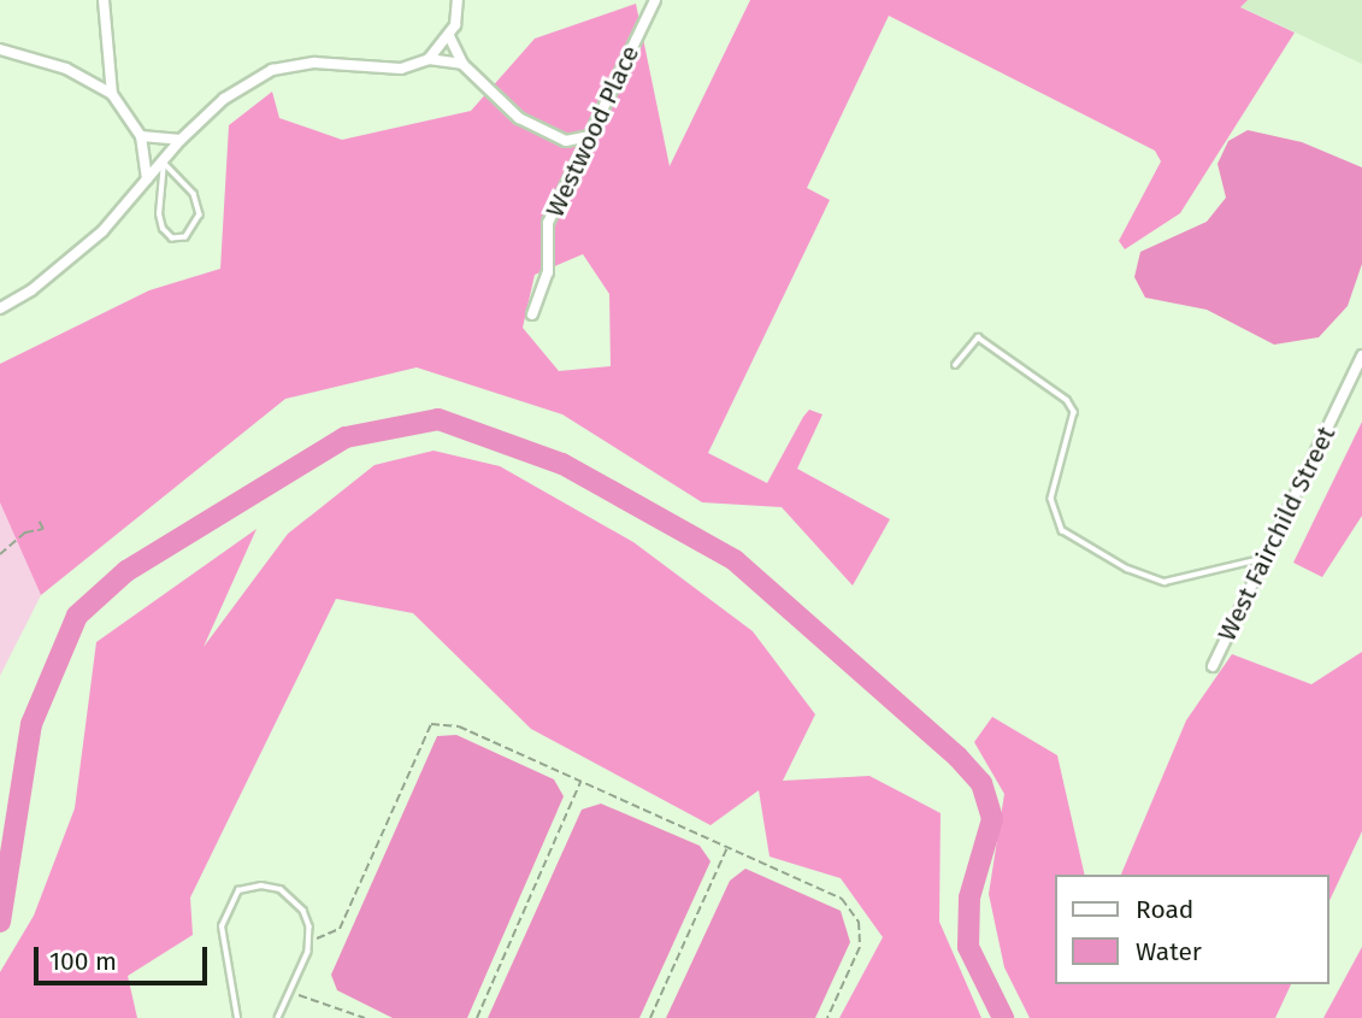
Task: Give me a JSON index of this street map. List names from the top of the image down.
{
  "streets": {
    "street": ["Westwood Place", "West Fairchild Street"]
  },
  "legend": ["Road", "Water"],
  "scale_bar": "100 m"
}
